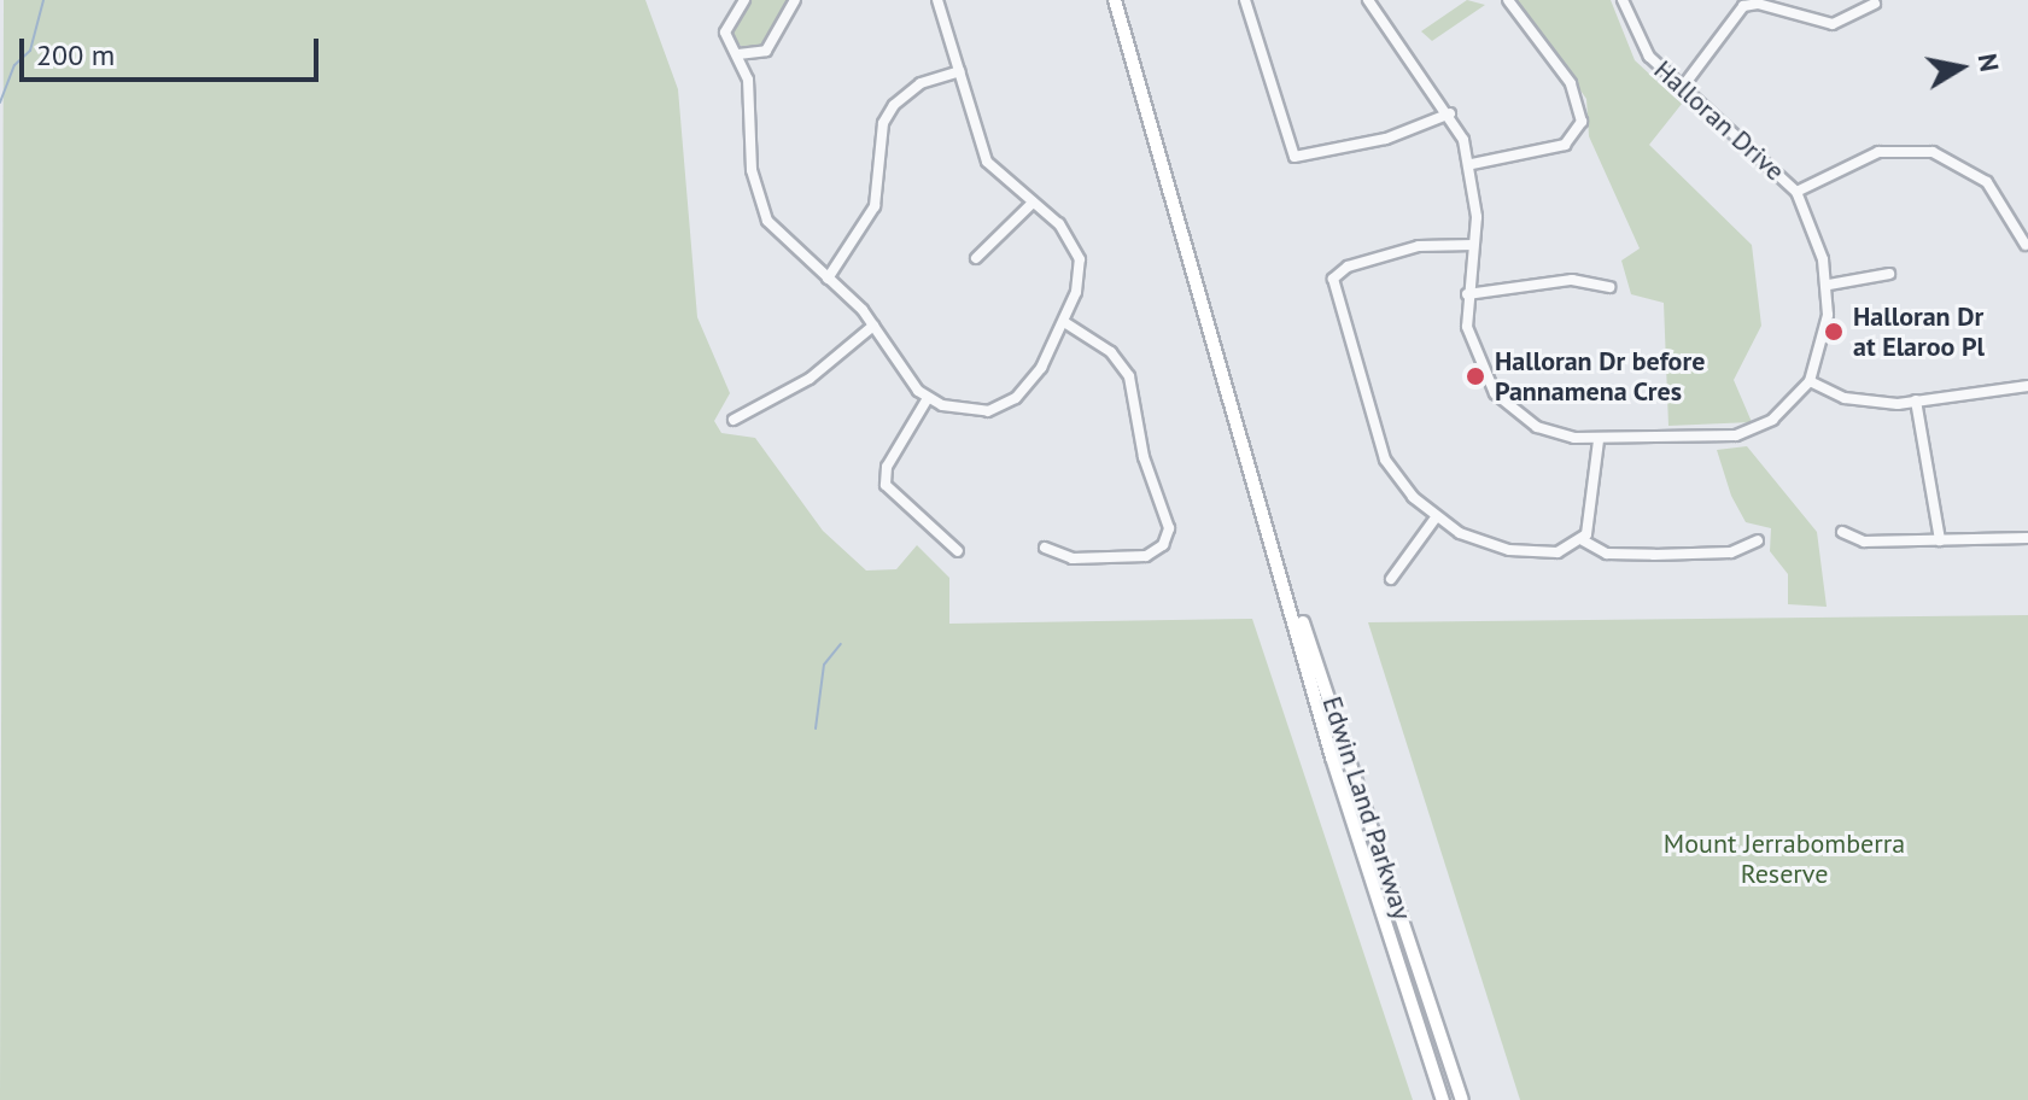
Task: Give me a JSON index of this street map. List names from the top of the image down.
{
  "streets": {
    "main road": ["Edwin Land Parkway"],
    "street": ["Halloran Drive"]
  },
  "parks": ["Mount Jerrabomberra Reserve"],
  "places": ["Halloran Dr at Elaroo Pl", "Halloran Dr before Pannamena Cres"],
  "scale_bar": "200 m",
  "north": "right"
}
